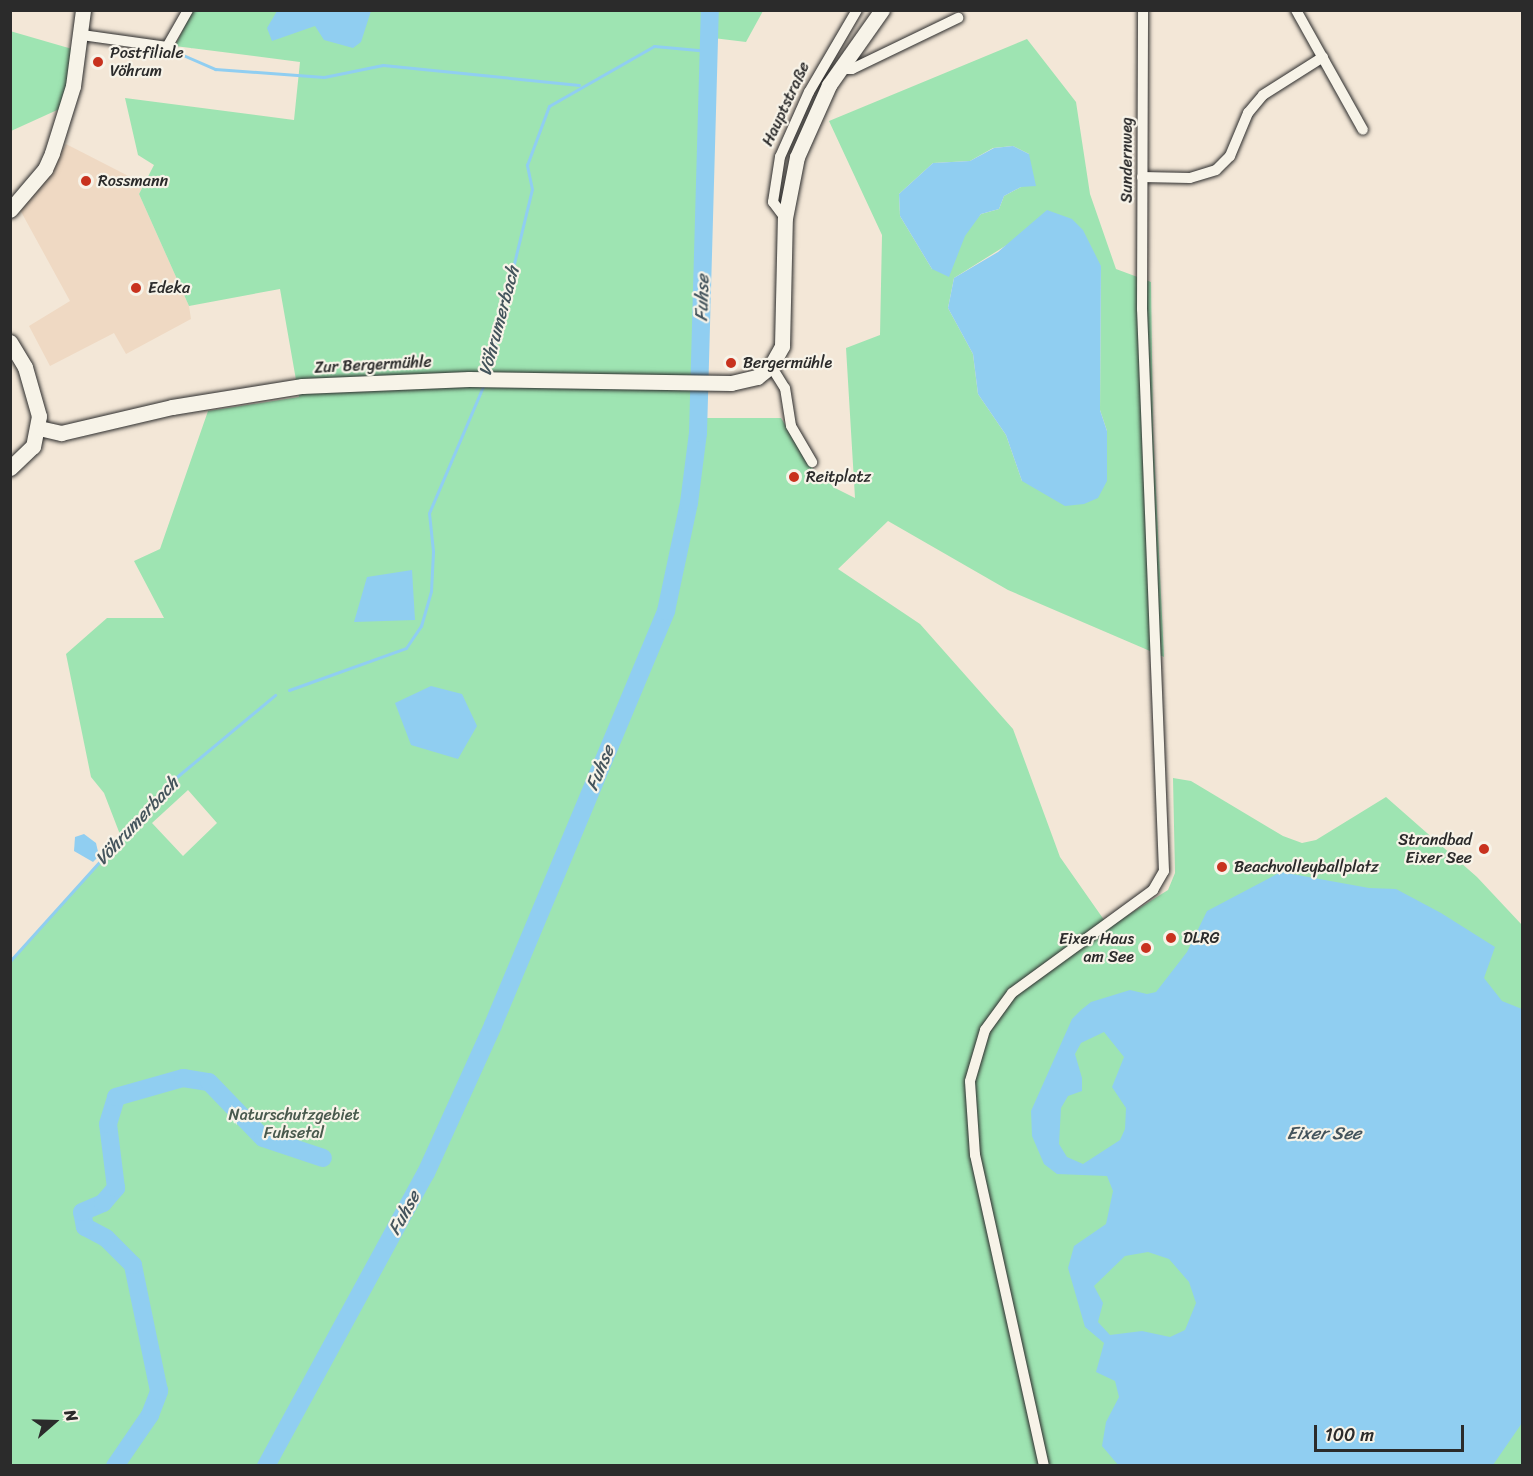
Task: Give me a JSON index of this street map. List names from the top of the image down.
{
  "streets": {
    "street": ["Hauptstraße", "Sundernweg", "Zur Bergermühle"]
  },
  "crossings": [
    ["Hauptstraße", "Zur Bergermühle"]
  ],
  "water": ["Fuhse", "Vöhrumerbach", "Eixer See"],
  "parks": ["Naturschutzgebiet Fuhsetal"],
  "places": [
    "Postfiliale Vöhrum",
    "Rossmann",
    "Edeka",
    "Bergermühle",
    "Reitplatz",
    "Strandbad Eixer See",
    "Beachvolleyballplatz",
    "DLRG",
    "Eixer Haus am See"
  ],
  "scale_bar": "100 m",
  "north": "right"
}
